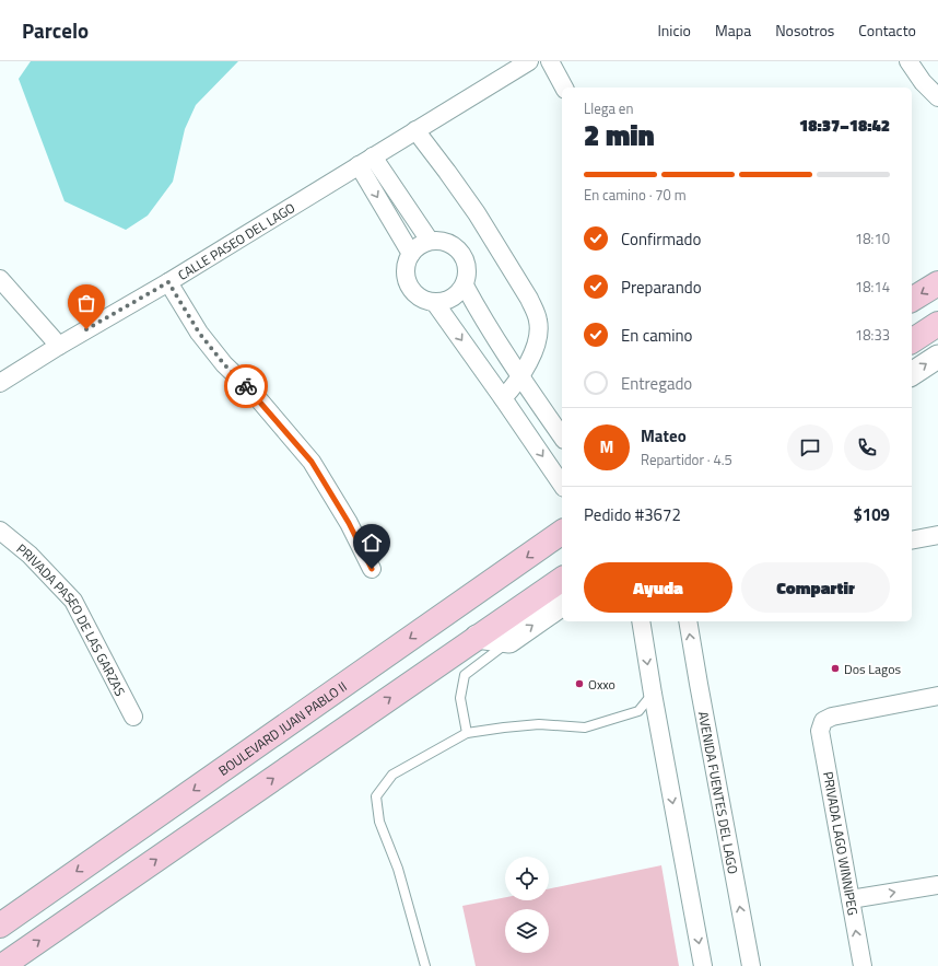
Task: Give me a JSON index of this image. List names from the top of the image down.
{
  "streets": {
    "main road": ["BOULEVARD JUAN PABLO II"],
    "street": [
      "CALLE PASEO DEL LAGO",
      "PRIVADA PASEO DE LAS GARZAS",
      "AVENIDA FUENTES DEL LAGO",
      "PRIVADA LAGO WINNIPEG"
    ]
  },
  "places": ["Dos Lagos", "Oxxo"],
  "page": {
    "header": "Parcelo",
    "nav": [
      "Inicio",
      "Mapa",
      "Nosotros",
      "Contacto"
    ],
    "heading": ["2 min", "Llega en", "18:37–18:42"],
    "panel": [
      "Mateo",
      "Repartidor · 4.5",
      "Pedido #3672",
      "$109"
    ],
    "bar": "En camino · 70 m",
    "list": [
      ["Confirmado", "18:10"],
      ["Preparando", "18:14"],
      ["En camino", "18:33"],
      "Entregado"
    ],
    "round": "M",
    "buttons": ["Ayuda", "Compartir"]
  }
}
